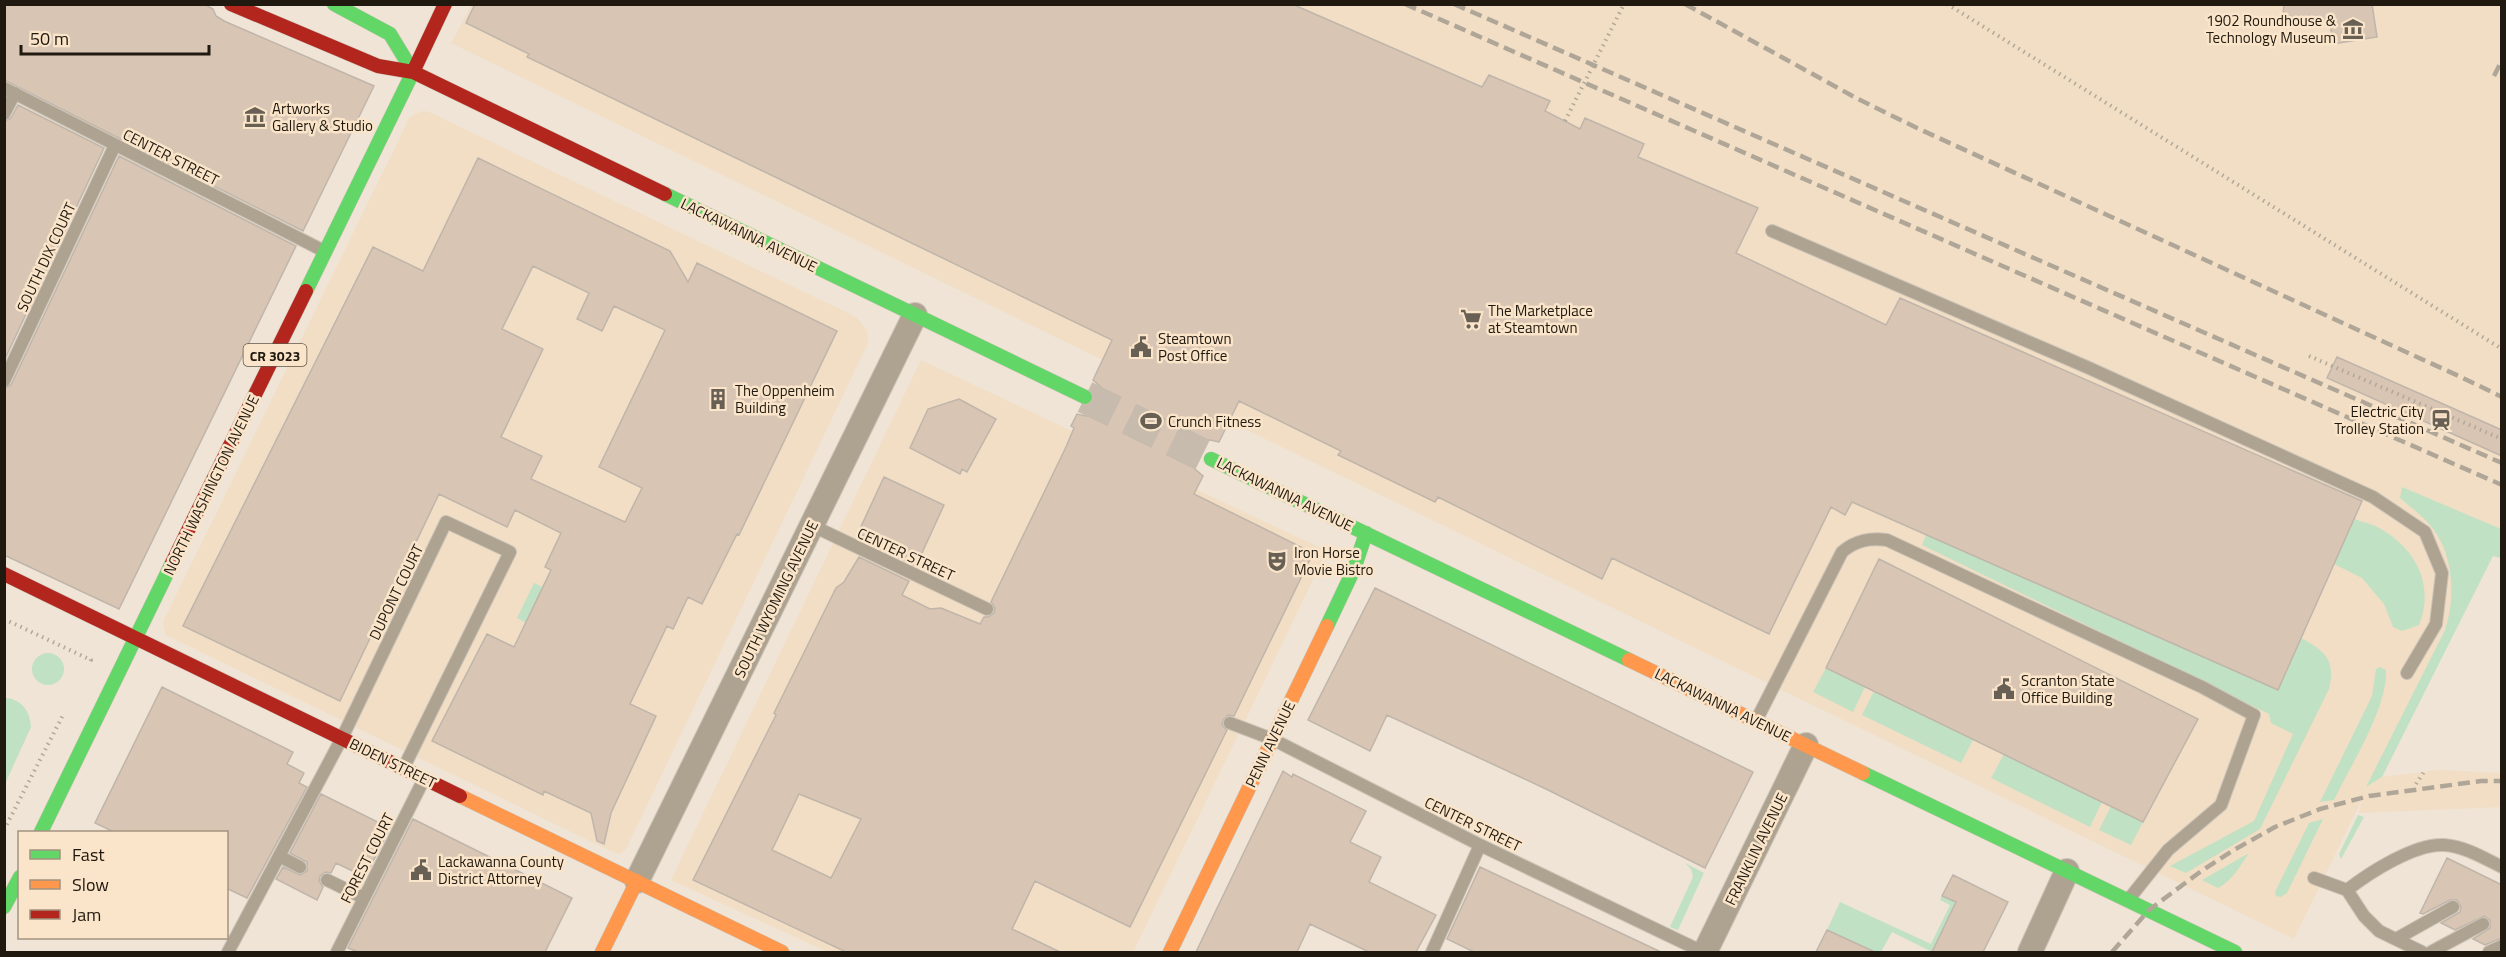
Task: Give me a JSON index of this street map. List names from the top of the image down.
{
  "streets": {
    "main road": [
      "LACKAWANNA AVENUE",
      "CR 3023",
      "NORTH WASHINGTON AVENUE",
      "PENN AVENUE",
      "BIDEN STREET"
    ],
    "street": ["SOUTH WYOMING AVENUE", "FRANKLIN AVENUE"],
    "lane": [
      "CENTER STREET",
      "SOUTH DIX COURT",
      "DUPONT COURT",
      "FOREST COURT"
    ]
  },
  "crossings": [
    ["CENTER STREET", "SOUTH DIX COURT"],
    ["CENTER STREET", "NORTH WASHINGTON AVENUE"],
    ["CENTER STREET", "SOUTH WYOMING AVENUE"],
    ["CENTER STREET", "PENN AVENUE"],
    ["CENTER STREET", "FRANKLIN AVENUE"],
    ["LACKAWANNA AVENUE", "NORTH WASHINGTON AVENUE"],
    ["LACKAWANNA AVENUE", "SOUTH WYOMING AVENUE"],
    ["LACKAWANNA AVENUE", "PENN AVENUE"],
    ["LACKAWANNA AVENUE", "FRANKLIN AVENUE"],
    ["NORTH WASHINGTON AVENUE", "BIDEN STREET"],
    ["DUPONT COURT", "BIDEN STREET"],
    ["SOUTH WYOMING AVENUE", "BIDEN STREET"],
    ["BIDEN STREET", "FOREST COURT"]
  ],
  "places": {
    "museum": ["1902 Roundhouse & Technology Museum", "Artworks Gallery & Studio"],
    "supermarket": ["The Marketplace at Steamtown"],
    "public building": ["Steamtown Post Office", "Scranton State Office Building", "Lackawanna County District Attorney"],
    "building": ["The Oppenheim Building"],
    "station": ["Electric City Trolley Station"],
    "sports": ["Crunch Fitness"],
    "theatre": ["Iron Horse Movie Bistro"]
  },
  "legend": ["Fast", "Slow", "Jam"],
  "scale_bar": "50 m"
}
